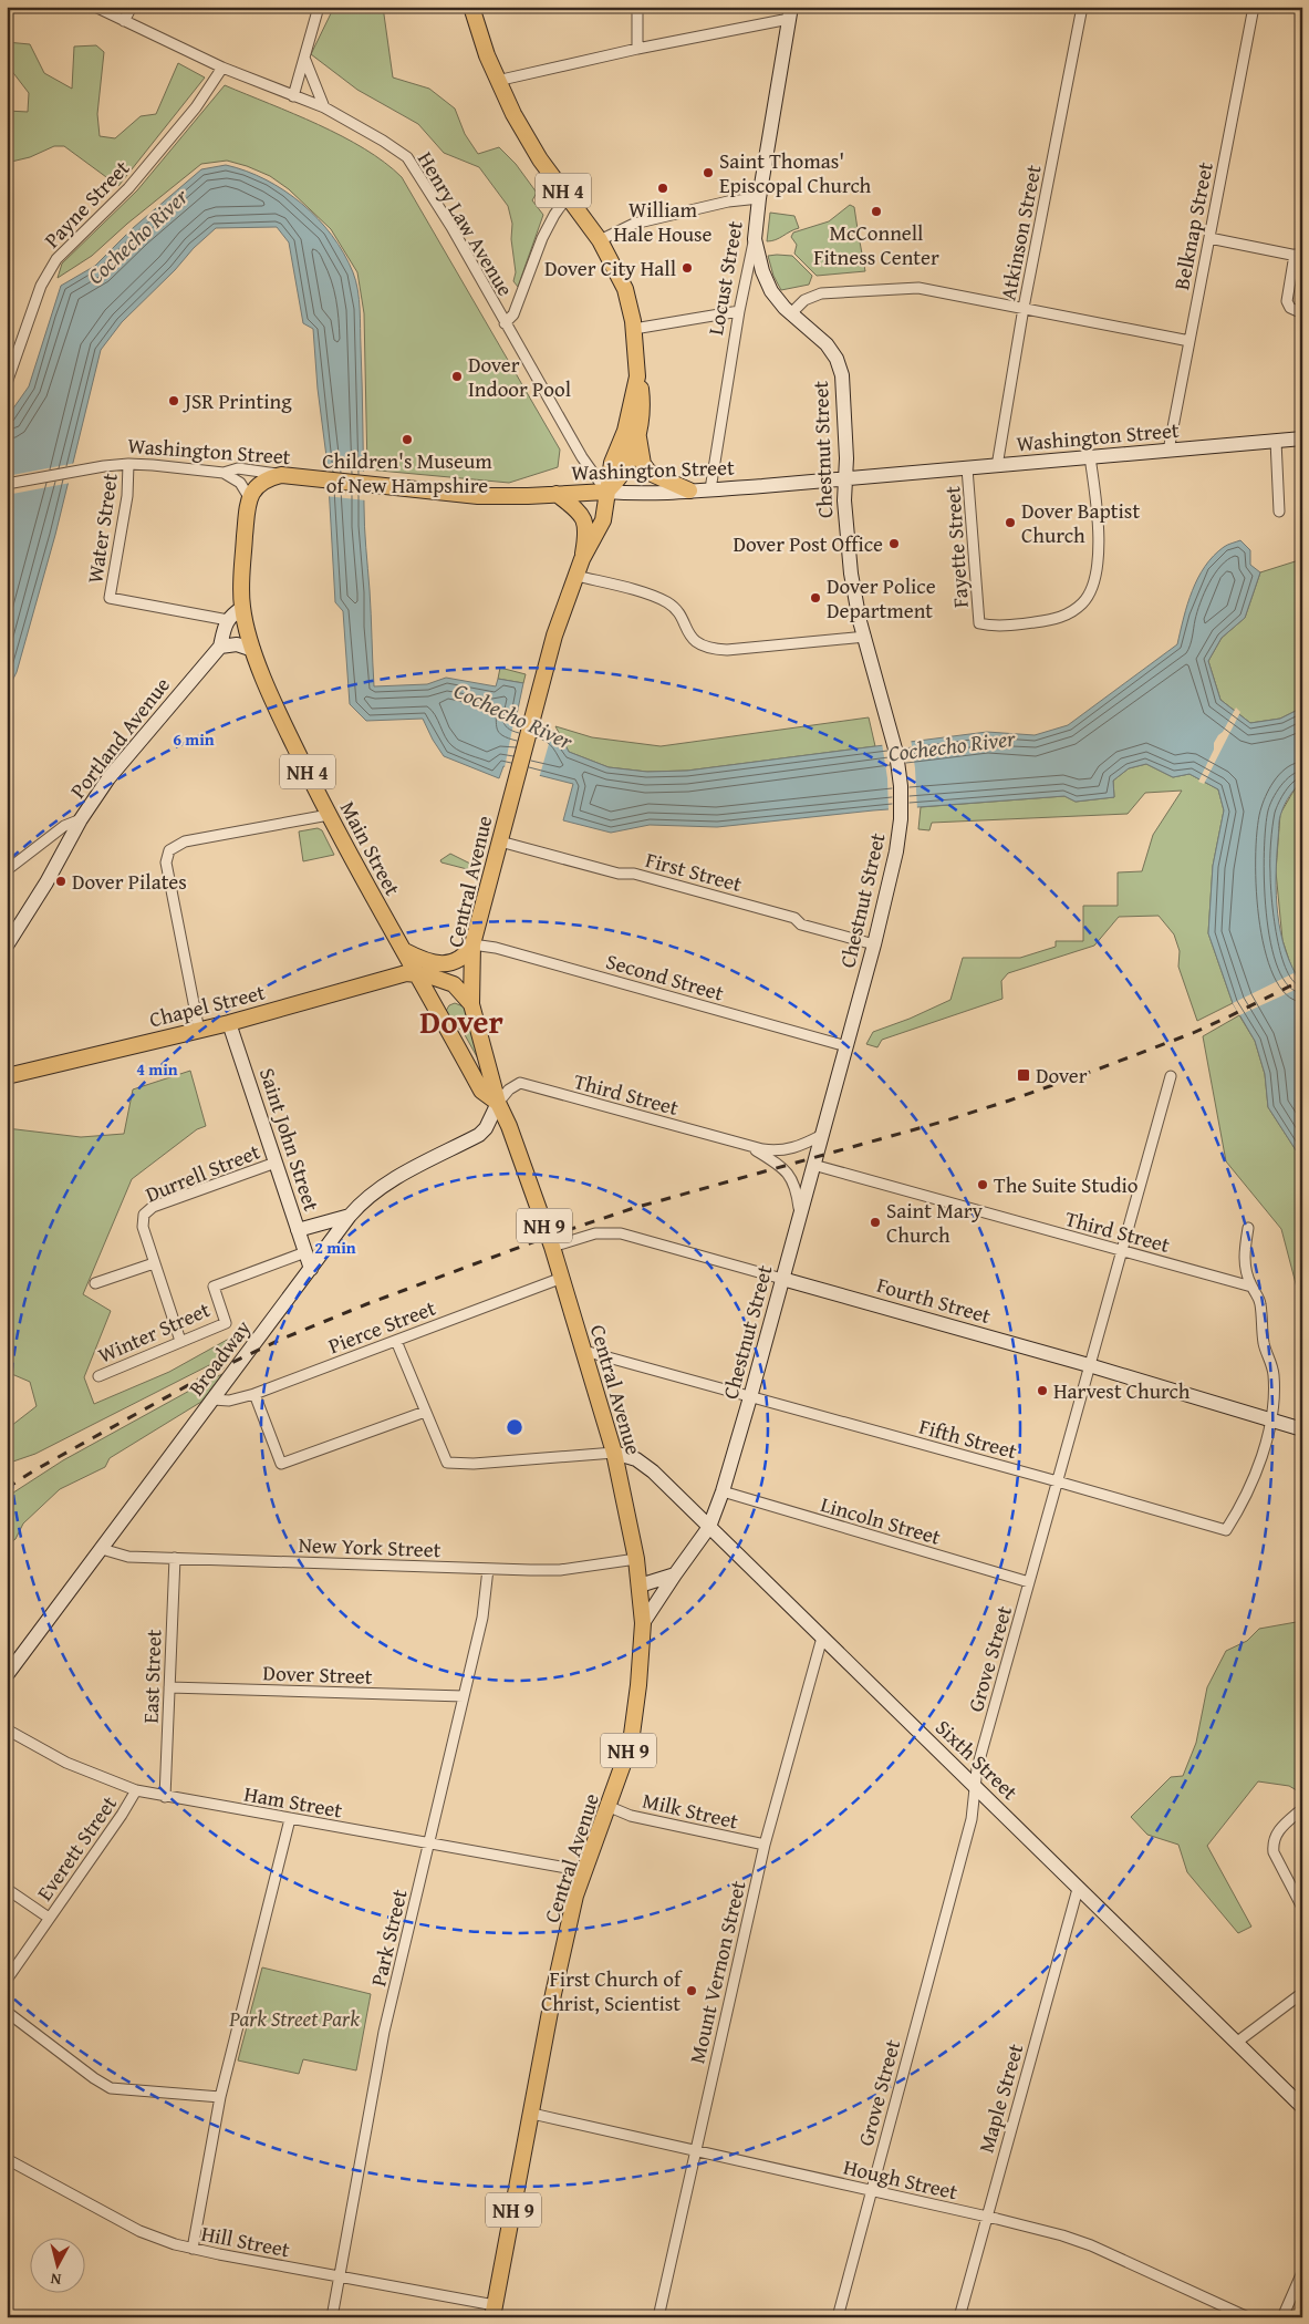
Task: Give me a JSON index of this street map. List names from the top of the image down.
{
  "streets": {
    "main road": [
      "NH 4",
      "Washington Street",
      "Main Street",
      "Central Avenue",
      "Chapel Street",
      "NH 9"
    ],
    "street": [
      "Payne Street",
      "Henry Law Avenue",
      "Belknap Street",
      "Atkinson Street",
      "Locust Street",
      "Chestnut Street",
      "Water Street",
      "Fayette Street",
      "Portland Avenue",
      "First Street",
      "Second Street",
      "Third Street",
      "Saint John Street",
      "Durrell Street",
      "Fourth Street",
      "Pierce Street",
      "Winter Street",
      "Broadway",
      "Fifth Street",
      "Lincoln Street",
      "New York Street",
      "Grove Street",
      "Dover Street",
      "East Street",
      "Sixth Street",
      "Ham Street",
      "Milk Street",
      "Everett Street",
      "Park Street",
      "Mount Vernon Street",
      "Maple Street",
      "Hough Street",
      "Hill Street"
    ]
  },
  "crossings": [
    ["Payne Street", "Henry Law Avenue"],
    ["Henry Law Avenue", "Washington Street"],
    ["Henry Law Avenue", "Central Avenue"],
    ["Belknap Street", "Washington Street"],
    ["Atkinson Street", "Washington Street"],
    ["Locust Street", "Washington Street"],
    ["Locust Street", "Chestnut Street"],
    ["Washington Street", "Chestnut Street"],
    ["Washington Street", "Water Street"],
    ["Washington Street", "Fayette Street"],
    ["Washington Street", "Central Avenue"],
    ["Chestnut Street", "First Street"],
    ["Chestnut Street", "Central Avenue"],
    ["Chestnut Street", "Second Street"],
    ["Chestnut Street", "Third Street"],
    ["Chestnut Street", "Fourth Street"],
    ["Chestnut Street", "Fifth Street"],
    ["Chestnut Street", "Lincoln Street"],
    ["Chestnut Street", "Sixth Street"],
    ["Water Street", "Portland Avenue"],
    ["Main Street", "Central Avenue"],
    ["Main Street", "Chapel Street"],
    ["Main Street", "Third Street"],
    ["Main Street", "Broadway"],
    ["First Street", "Central Avenue"],
    ["Central Avenue", "Second Street"],
    ["Central Avenue", "Third Street"],
    ["Central Avenue", "Fourth Street"],
    ["Central Avenue", "Pierce Street"],
    ["Central Avenue", "Broadway"],
    ["Central Avenue", "Fifth Street"],
    ["Central Avenue", "New York Street"],
    ["Central Avenue", "Sixth Street"],
    ["Central Avenue", "Ham Street"],
    ["Central Avenue", "Milk Street"],
    ["Central Avenue", "Hough Street"],
    ["Central Avenue", "Hill Street"],
    ["Chapel Street", "Saint John Street"],
    ["Third Street", "Broadway"],
    ["Third Street", "Grove Street"],
    ["Saint John Street", "Durrell Street"],
    ["Saint John Street", "Winter Street"],
    ["Saint John Street", "Broadway"],
    ["Durrell Street", "Winter Street"],
    ["Fourth Street", "Fifth Street"],
    ["Fourth Street", "Grove Street"],
    ["Pierce Street", "Broadway"],
    ["Broadway", "New York Street"],
    ["Fifth Street", "Grove Street"],
    ["Lincoln Street", "Grove Street"],
    ["New York Street", "East Street"],
    ["New York Street", "Park Street"],
    ["Grove Street", "Sixth Street"],
    ["Grove Street", "Hough Street"],
    ["Dover Street", "East Street"],
    ["Dover Street", "Park Street"],
    ["East Street", "Ham Street"],
    ["Sixth Street", "Mount Vernon Street"],
    ["Sixth Street", "Maple Street"],
    ["Ham Street", "Everett Street"],
    ["Ham Street", "Park Street"],
    ["Milk Street", "Mount Vernon Street"],
    ["Park Street", "Hill Street"],
    ["Mount Vernon Street", "Hough Street"],
    ["Maple Street", "Hough Street"]
  ],
  "districts": ["Dover"],
  "water": ["Cochecho River"],
  "parks": ["Park Street Park"],
  "places": {
    "other": [
      "Saint Thomas' Episcopal Church",
      "William Hale House",
      "McConnell Fitness Center",
      "Dover City Hall",
      "Dover Indoor Pool",
      "JSR Printing",
      "Children's Museum of New Hampshire",
      "Dover Baptist Church",
      "Dover Post Office",
      "Dover Police Department",
      "Dover Pilates",
      "The Suite Studio",
      "Saint Mary Church",
      "Harvest Church",
      "First Church of Christ, Scientist"
    ],
    "transit": ["Dover"]
  },
  "north": "bottom",
  "rings": ["6 min", "4 min", "2 min"]
}
